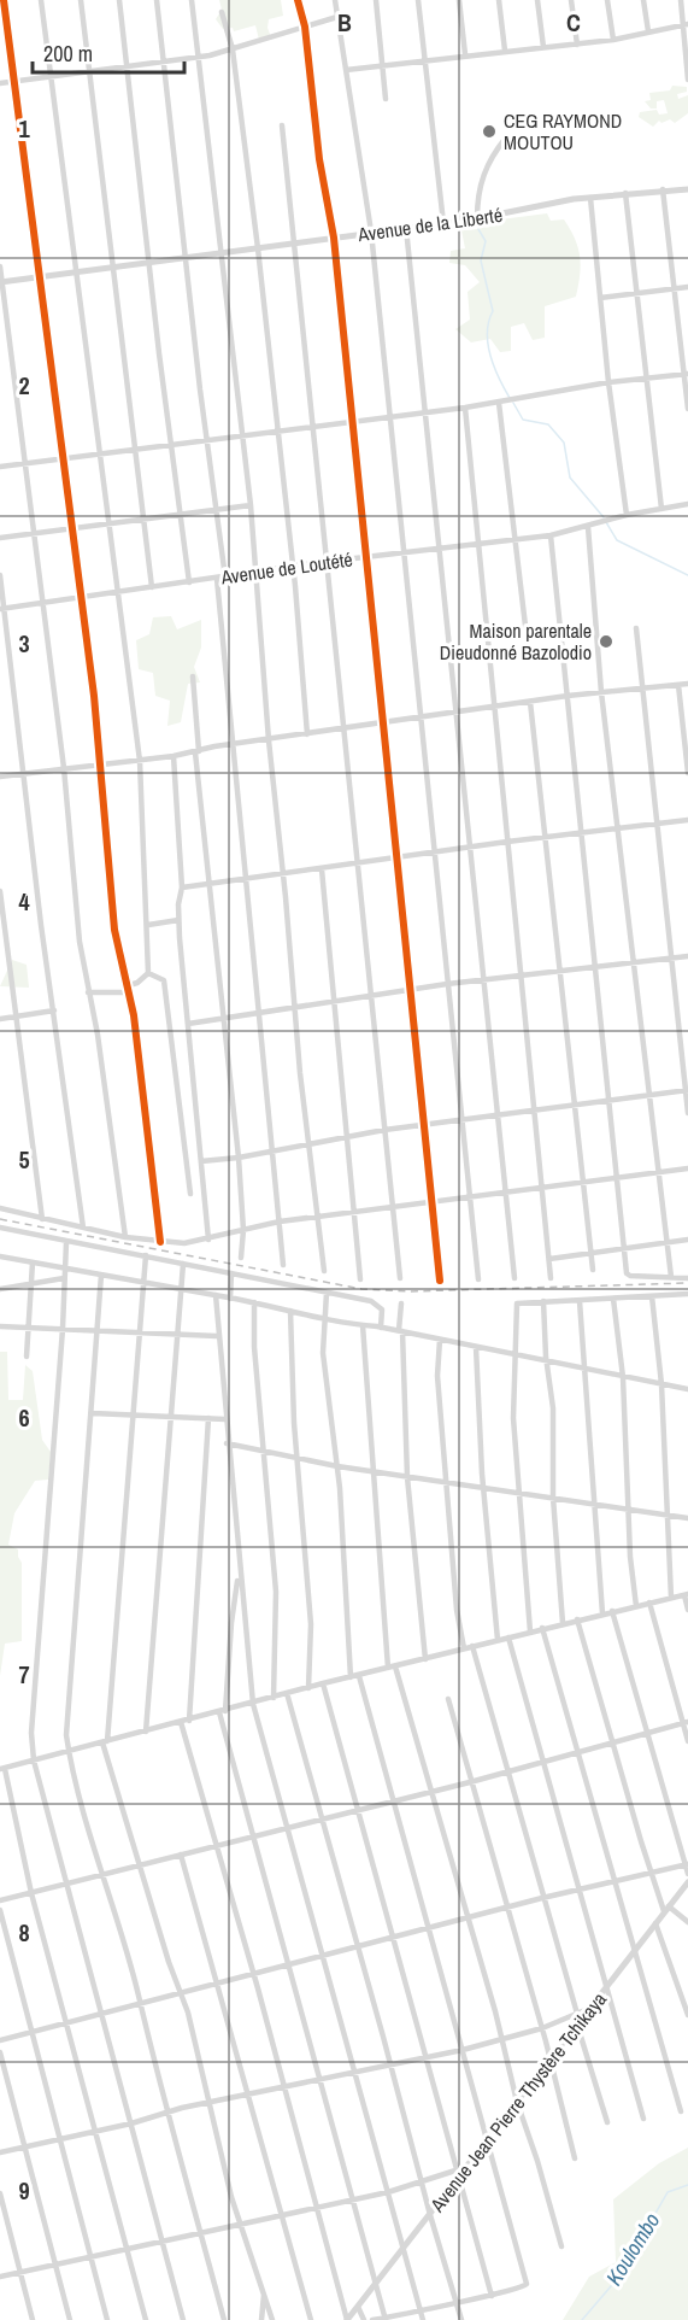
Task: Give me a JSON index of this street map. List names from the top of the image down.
{
  "streets": {
    "street": ["Avenue de la Liberté", "Avenue de Loutété", "Avenue Jean Pierre Thystère Tchikaya"]
  },
  "water": ["Koulombo"],
  "places": ["CEG RAYMOND MOUTOU", "Maison parentale Dieudonné Bazolodio"],
  "scale_bar": "200 m",
  "grid": {
    "columns": ["B", "C"],
    "rows": [
      "1",
      "2",
      "3",
      "4",
      "5",
      "6",
      "7",
      "8",
      "9"
    ]
  }
}
